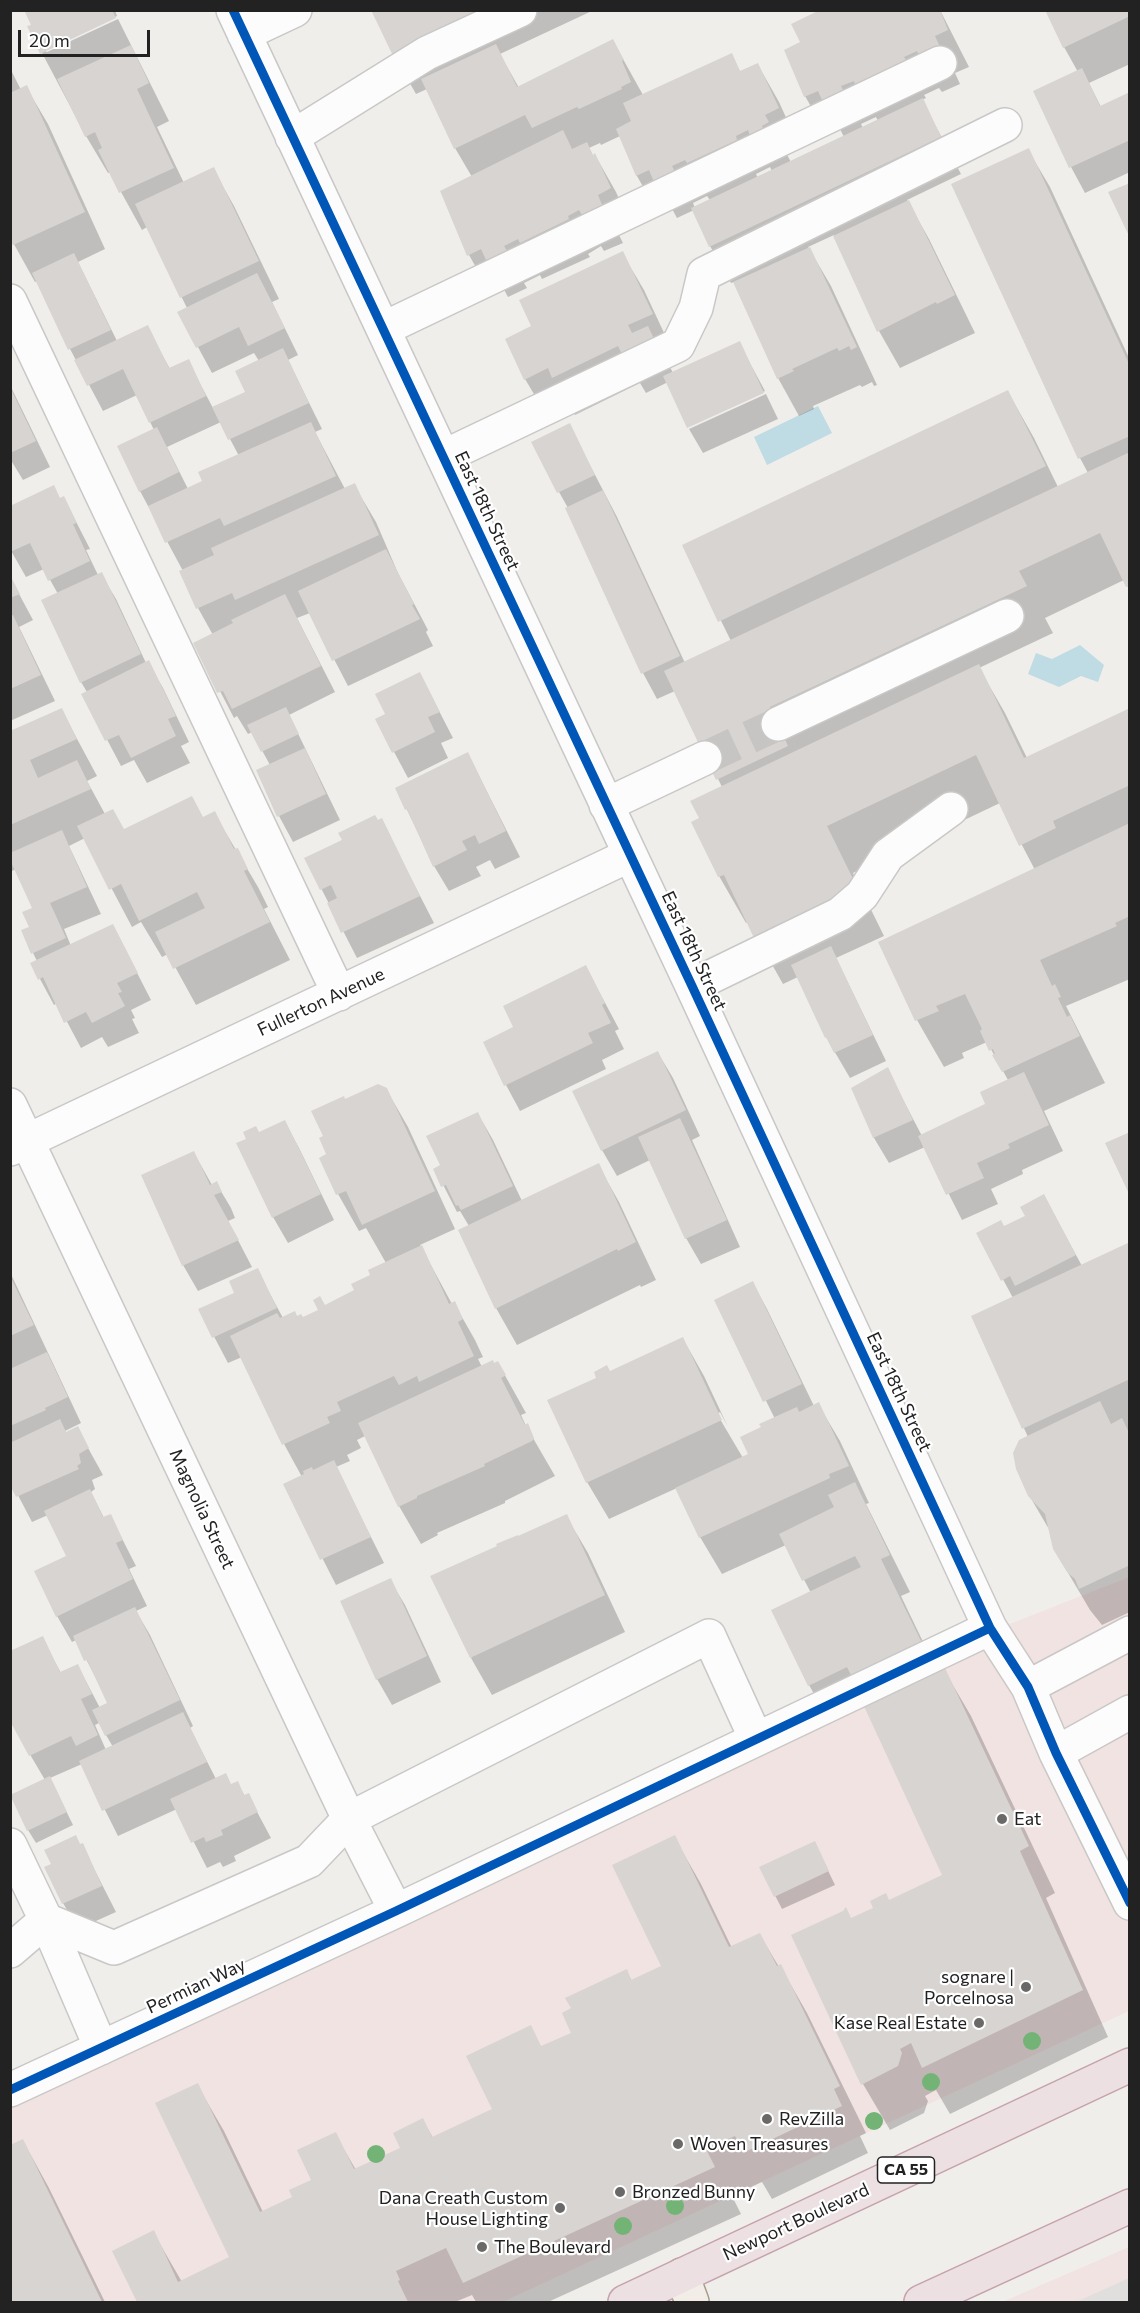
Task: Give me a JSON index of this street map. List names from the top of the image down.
{
  "streets": {
    "highway": ["CA 55", "Newport Boulevard"],
    "street": [
      "East 18th Street",
      "Fullerton Avenue",
      "Magnolia Street",
      "Permian Way"
    ]
  },
  "crossings": [
    ["East 18th Street", "Fullerton Avenue"],
    ["East 18th Street", "Permian Way"],
    ["Fullerton Avenue", "Magnolia Street"],
    ["Magnolia Street", "Permian Way"]
  ],
  "places": [
    "Eat",
    "sognare | Porcelnosa",
    "Kase Real Estate",
    "RevZilla",
    "Woven Treasures",
    "Bronzed Bunny",
    "Dana Creath Custom House Lighting",
    "The Boulevard"
  ],
  "scale_bar": "20 m"
}
